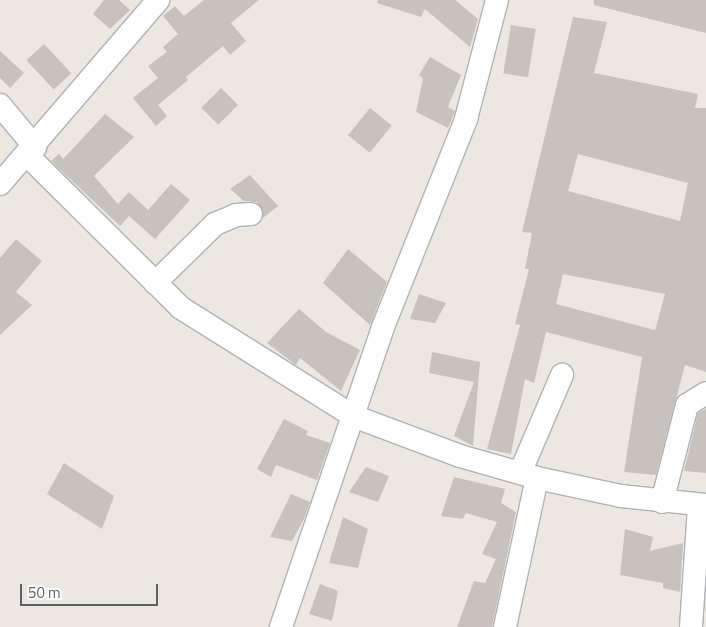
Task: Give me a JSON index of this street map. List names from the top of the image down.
{
  "scale_bar": "50 m"
}
